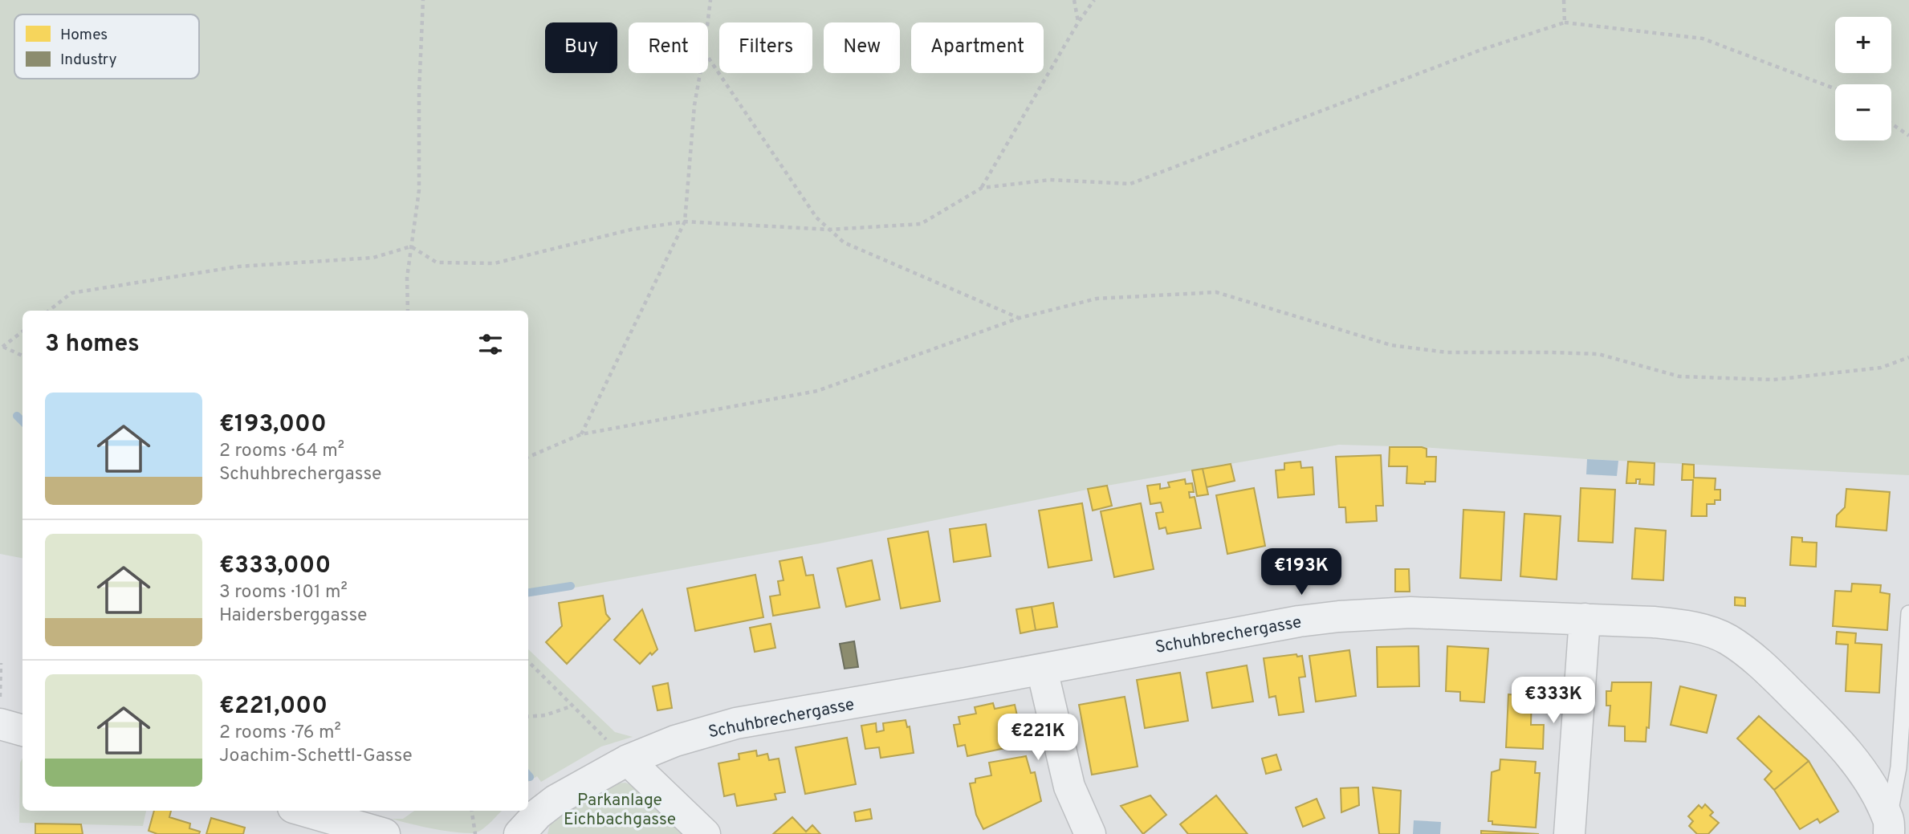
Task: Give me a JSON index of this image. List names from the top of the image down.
{
  "streets": {
    "street": ["Schuhbrechergasse"]
  },
  "parks": ["Parkanlage Eichbachgasse"],
  "legend": ["Homes", "Industry"],
  "page": {
    "map_buttons": ["+", "−"],
    "chip": [
      "Buy",
      "Rent",
      "Filters",
      "New",
      "Apartment"
    ],
    "heading": "3 homes",
    "list": [
      {
        "name": "€193,000",
        "note": "2 rooms · 64 m² · Schuhbrechergasse"
      },
      {
        "name": "€333,000",
        "note": "3 rooms · 101 m² · Haidersberggasse"
      },
      {
        "name": "€221,000",
        "note": "2 rooms · 76 m² · Joachim-Schettl-Gasse"
      }
    ],
    "price": ["€193K", "€333K", "€221K"]
  }
}
